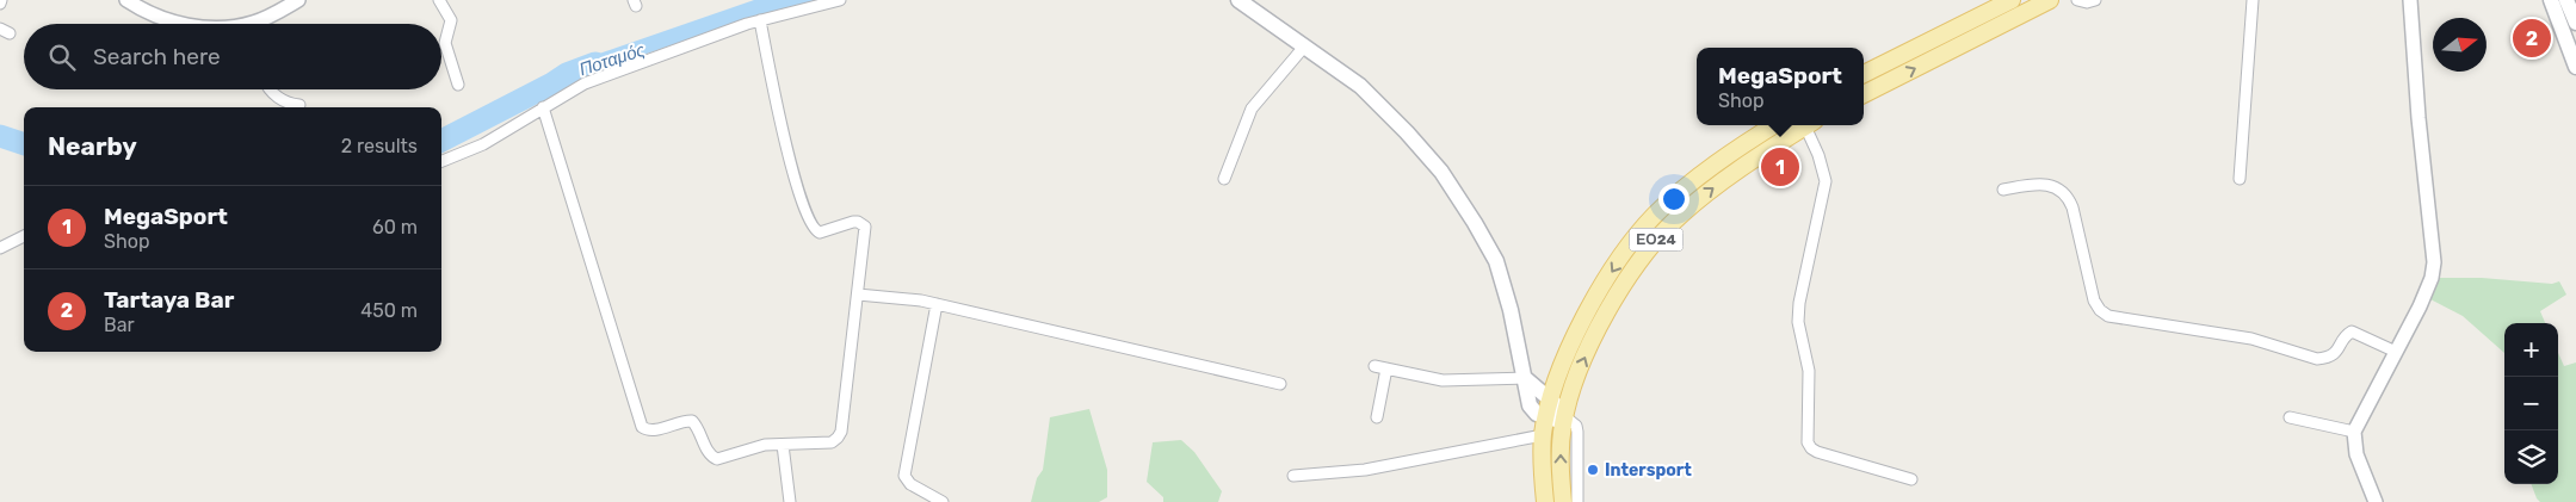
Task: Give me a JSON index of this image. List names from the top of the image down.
{
  "streets": {
    "main road": ["ΕΟ24"]
  },
  "water": ["Ποταμός"],
  "places": ["Intersport"],
  "north": "right",
  "page": {
    "pins": ["2", "1"],
    "search": "Search here",
    "popup": ["MegaSport", "Shop"],
    "heading": ["Nearby", "2 results"],
    "list": [
      {
        "mark": "1",
        "name": "MegaSport",
        "note": "Shop",
        "value": "60 m"
      },
      {
        "mark": "2",
        "name": "Tartaya Bar",
        "note": "Bar",
        "value": "450 m"
      }
    ],
    "map_buttons": ["+", "−"]
  }
}
